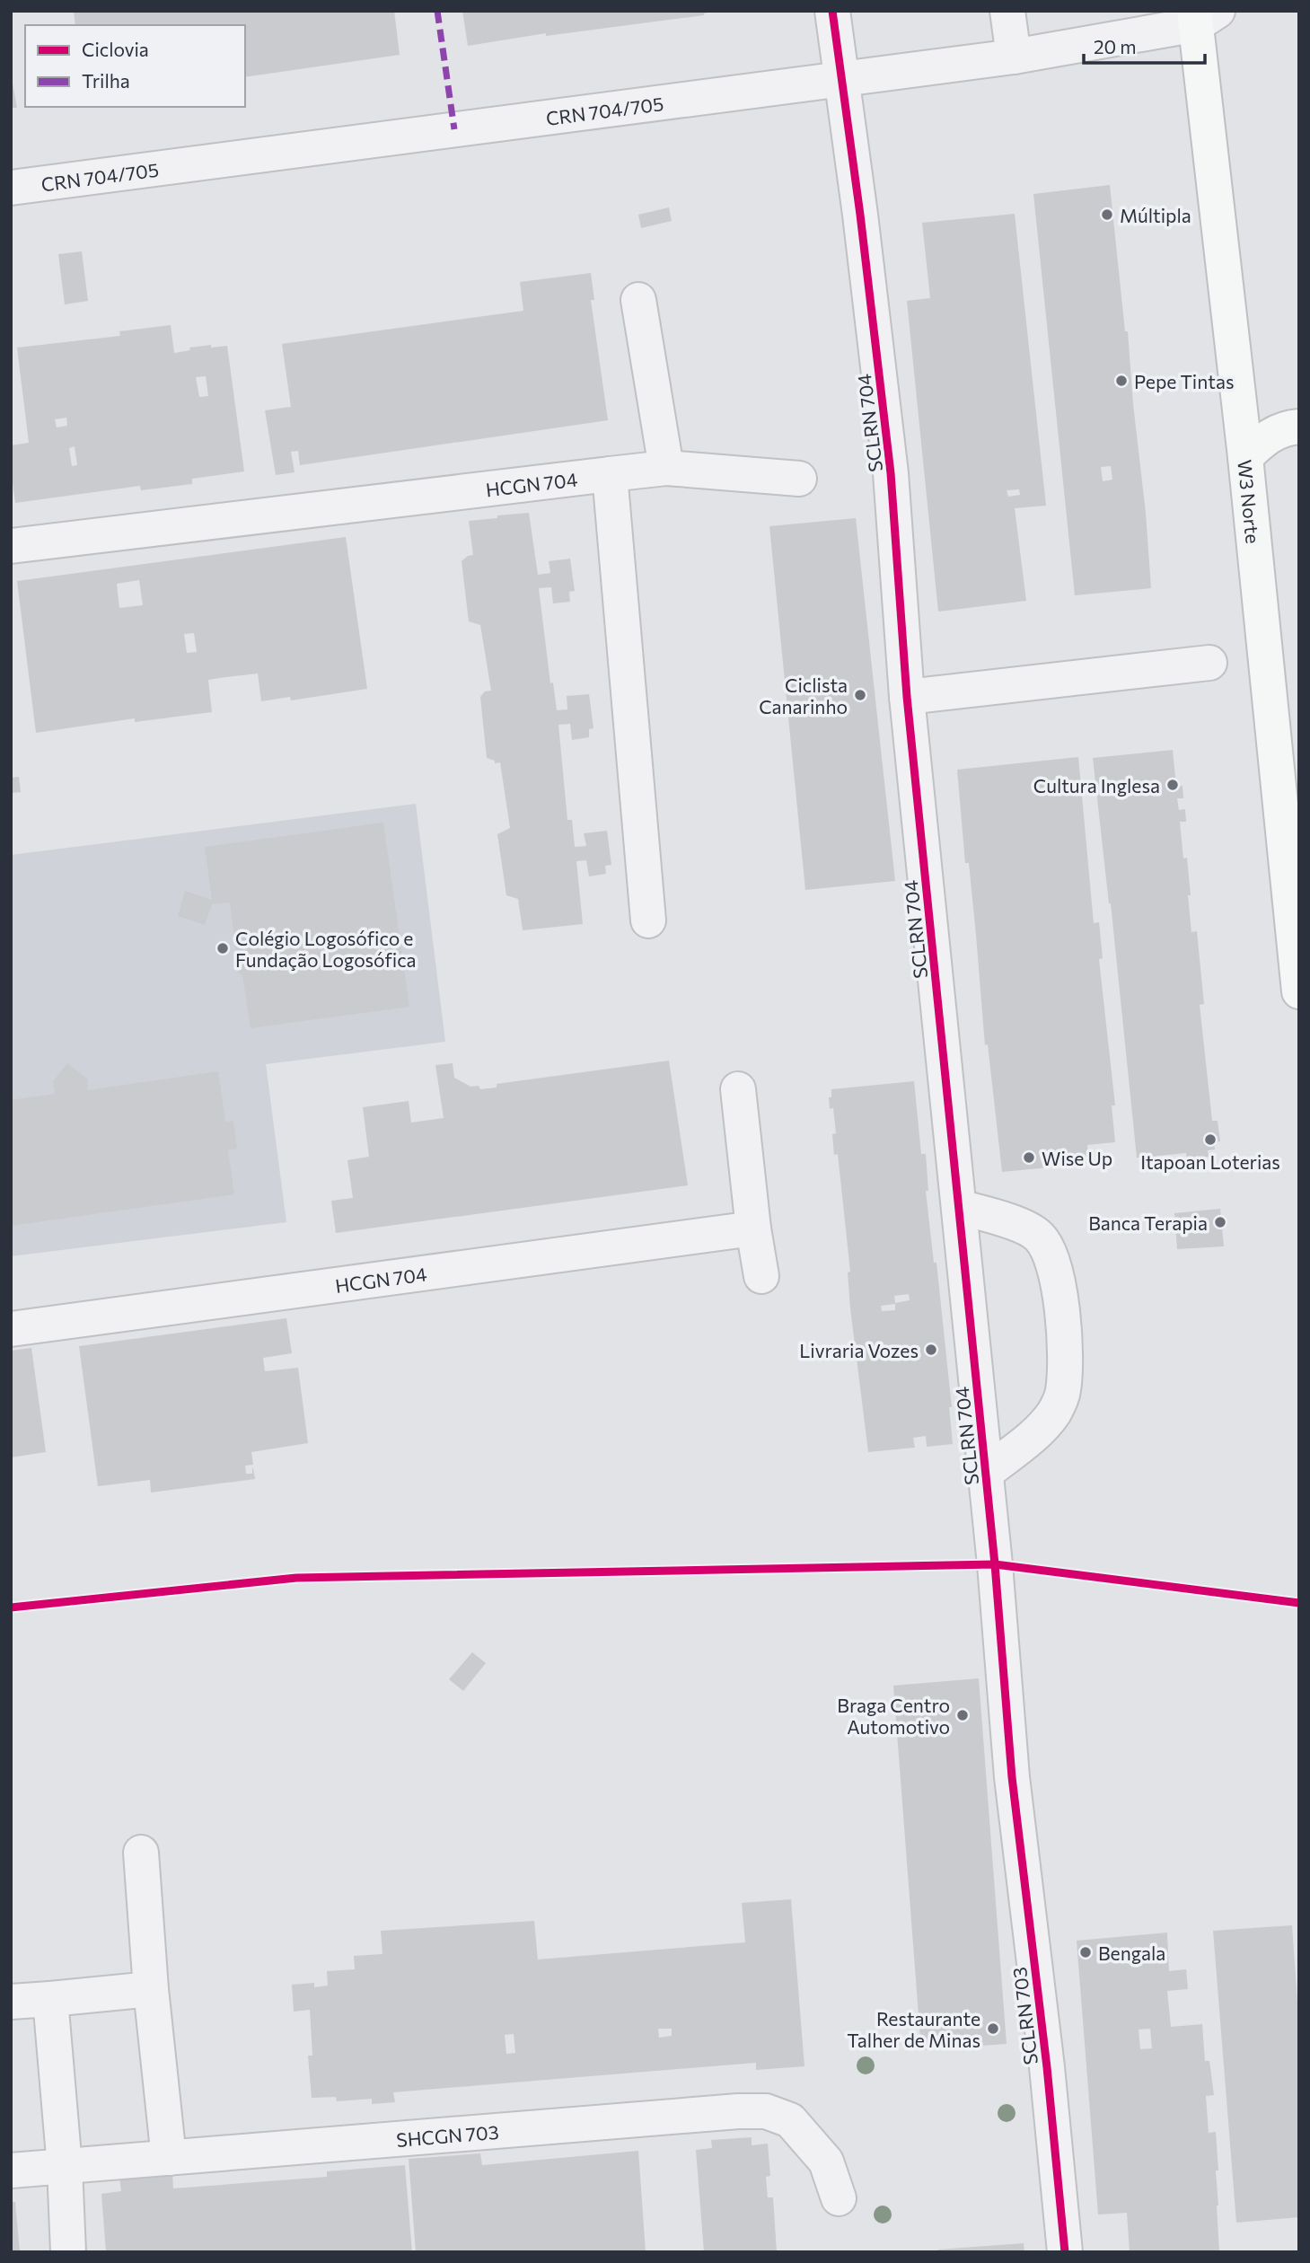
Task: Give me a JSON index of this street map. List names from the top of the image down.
{
  "streets": {
    "main road": ["W3 Norte"],
    "street": [
      "CRN 704/705",
      "SCLRN 704",
      "HCGN 704",
      "SCLRN 703",
      "SHCGN 703"
    ]
  },
  "crossings": [
    ["CRN 704/705", "SCLRN 704"],
    ["CRN 704/705", "W3 Norte"],
    ["SCLRN 704", "SCLRN 703"]
  ],
  "places": [
    "Múltipla",
    "Pepe Tintas",
    "Ciclista Canarinho",
    "Cultura Inglesa",
    "Colégio Logosófico e Fundação Logosófica",
    "Itapoan Loterias",
    "Wise Up",
    "Banca Terapia",
    "Livraria Vozes",
    "Braga Centro Automotivo",
    "Bengala",
    "Restaurante Talher de Minas"
  ],
  "legend": ["Ciclovia", "Trilha"],
  "scale_bar": "20 m"
}
